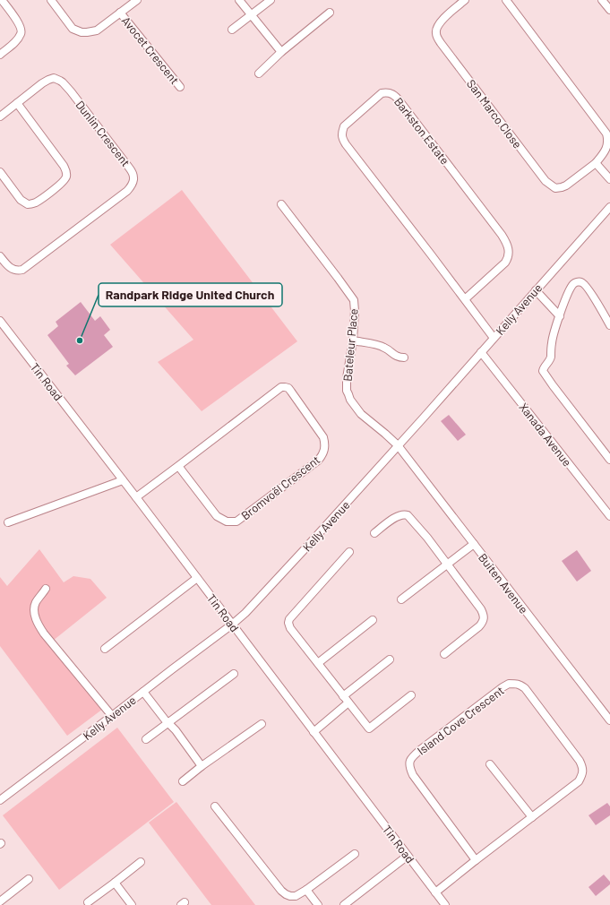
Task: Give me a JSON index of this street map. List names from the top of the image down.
{
  "streets": {
    "street": [
      "Avocet Crescent",
      "San Marco Close",
      "Barkston Estate",
      "Dunlin Crescent",
      "Kelly Avenue",
      "Bateleur Place",
      "Tin Road",
      "Xanada Avenue",
      "Bromvoël Crescent",
      "Buiten Avenue",
      "Island Cove Crescent"
    ]
  },
  "crossings": [
    ["Barkston Estate", "Kelly Avenue"],
    ["Kelly Avenue", "Bateleur Place"],
    ["Kelly Avenue", "Tin Road"],
    ["Kelly Avenue", "Xanada Avenue"],
    ["Kelly Avenue", "Buiten Avenue"],
    ["Bateleur Place", "Buiten Avenue"],
    ["Tin Road", "Bromvoël Crescent"],
    ["Tin Road", "Island Cove Crescent"]
  ],
  "places": ["Randpark Ridge United Church"]
}
